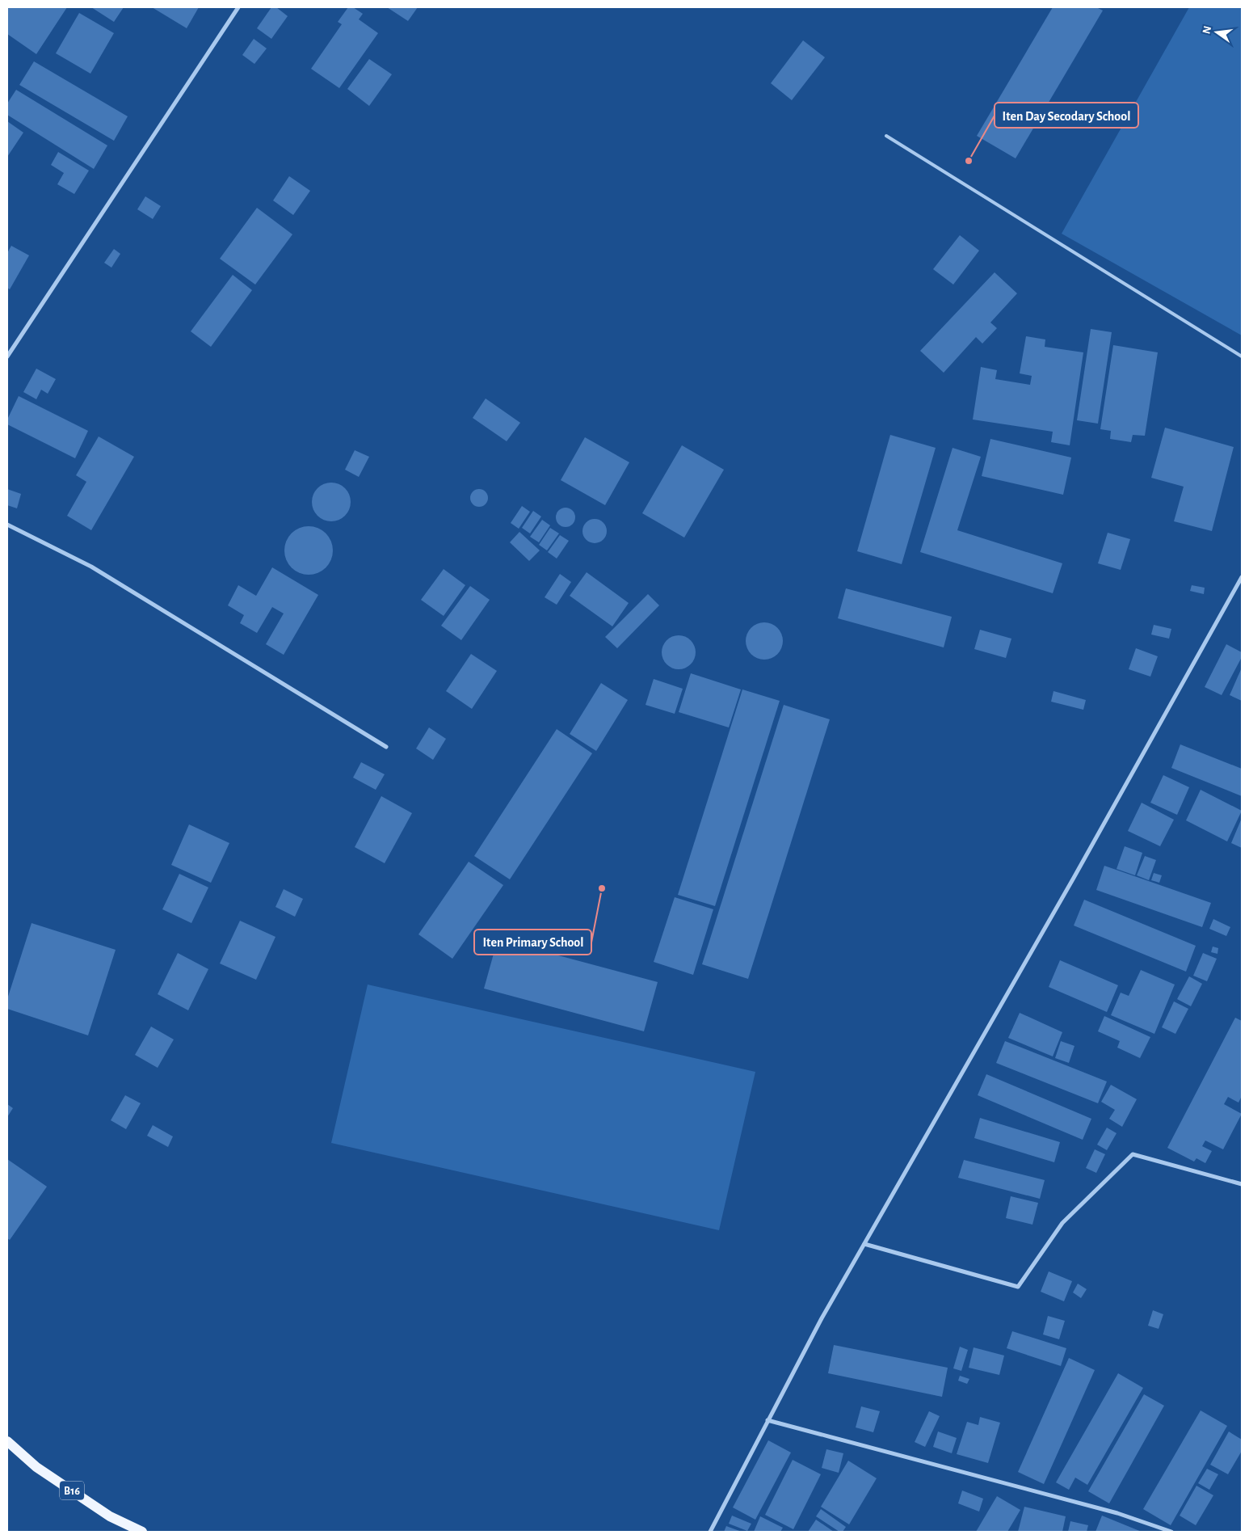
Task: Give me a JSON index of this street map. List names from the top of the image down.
{
  "streets": {
    "main road": ["B16"]
  },
  "places": ["Iten Day Secodary School", "Iten Primary School"],
  "north": "left"
}
